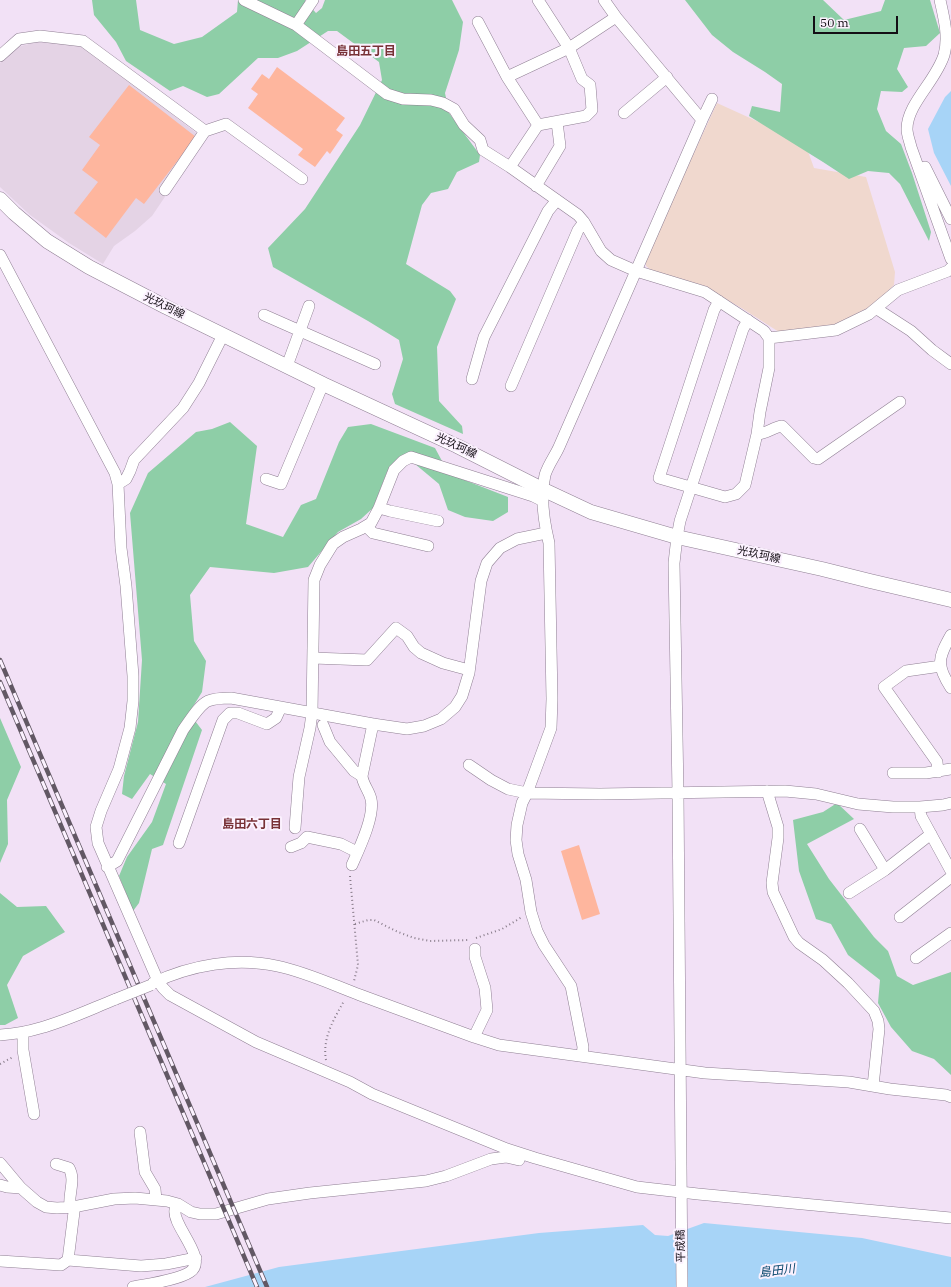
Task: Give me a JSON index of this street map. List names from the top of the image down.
{
  "streets": {
    "main road": ["光玖珂線"],
    "street": ["平成橋"]
  },
  "crossings": [
    ["光玖珂線", "平成橋"]
  ],
  "districts": ["島田五丁目", "島田六丁目"],
  "water": ["島田川"],
  "scale_bar": "50 m"
}
